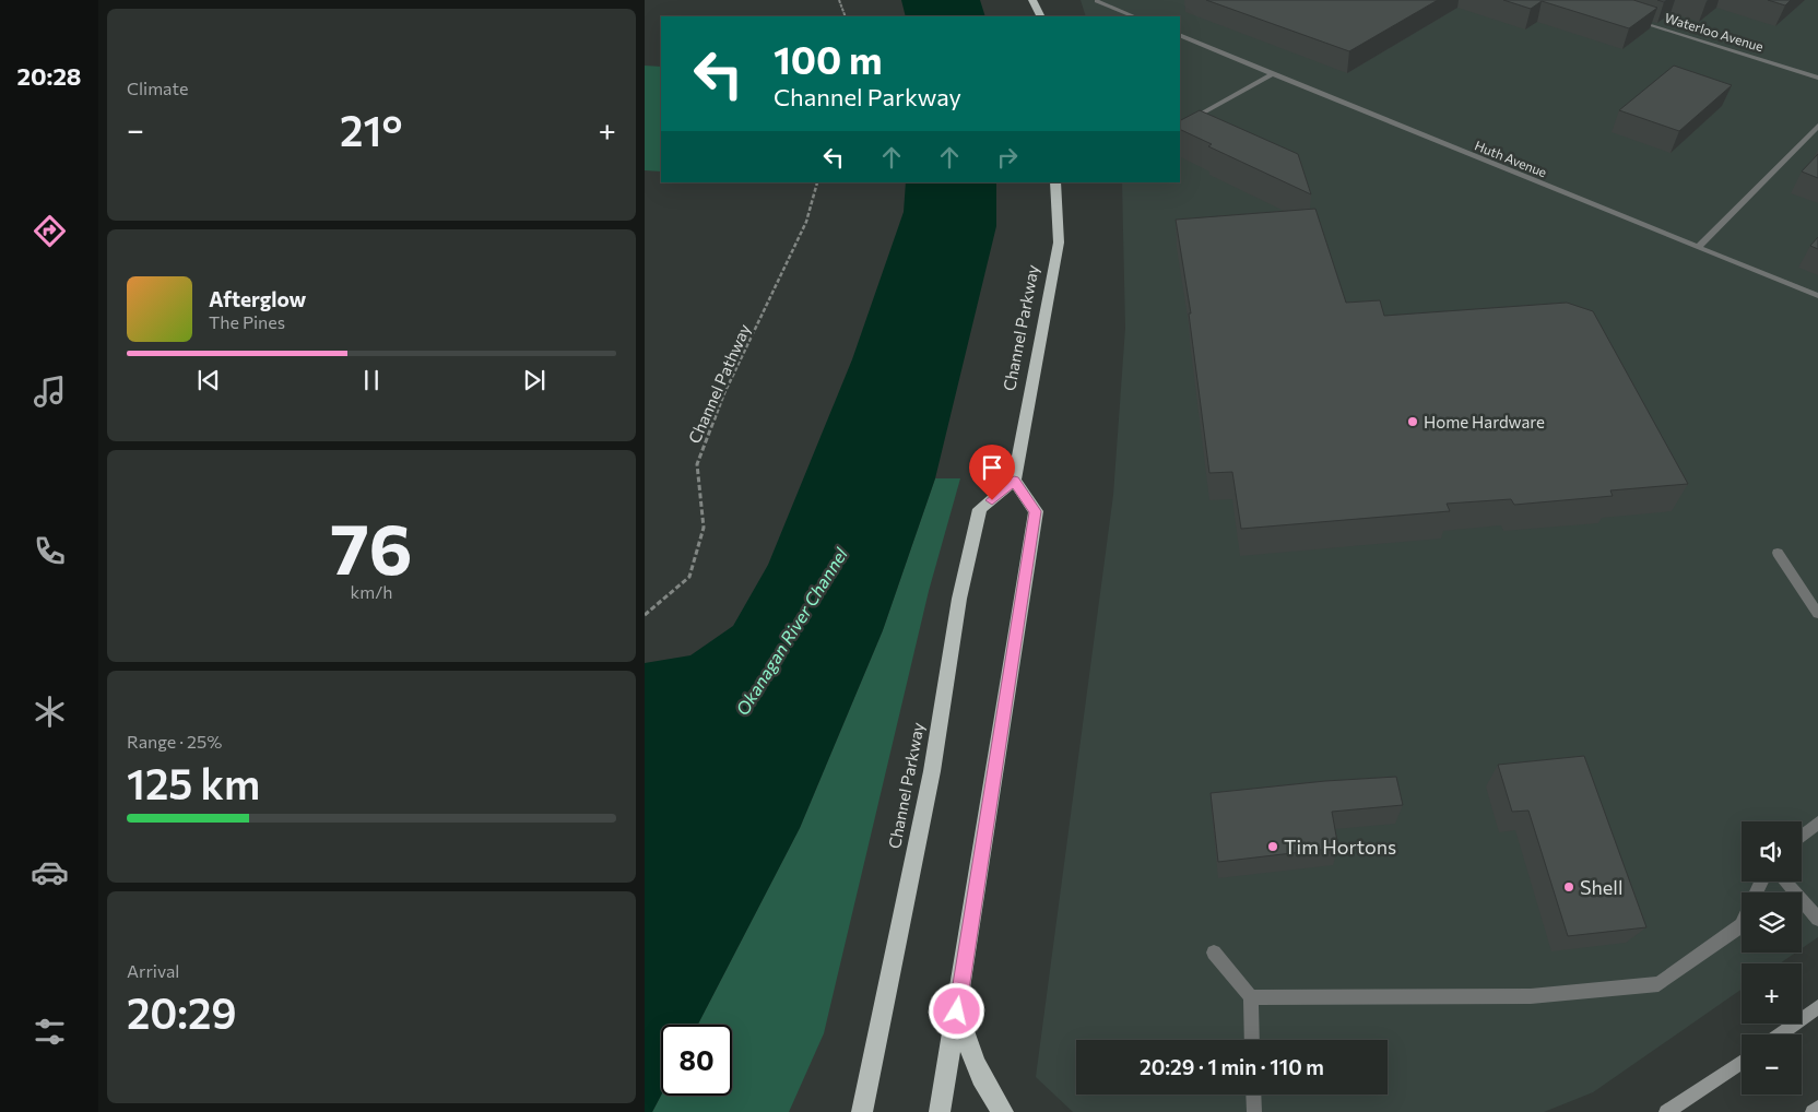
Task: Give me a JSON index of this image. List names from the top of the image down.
{
  "streets": {
    "highway": ["Channel Parkway"],
    "street": ["Waterloo Avenue", "Huth Avenue"],
    "path": ["Channel Pathway"]
  },
  "water": ["Okanagan River Channel"],
  "places": ["Home Hardware", "Tim Hortons", "Shell"],
  "page": {
    "tabs": "20:28",
    "tile": [
      "Climate",
      ["76", "km/h"],
      ["Range · 25%", "125 km"],
      ["Arrival", "20:29"]
    ],
    "turn": ["100 m", "Channel Parkway"],
    "heat": ["−", "21°", "+"],
    "song": ["Afterglow", "The Pines"],
    "map_buttons": ["+", "−"],
    "limit": "80",
    "trip": "20:29 · 1 min · 110 m"
  }
}
